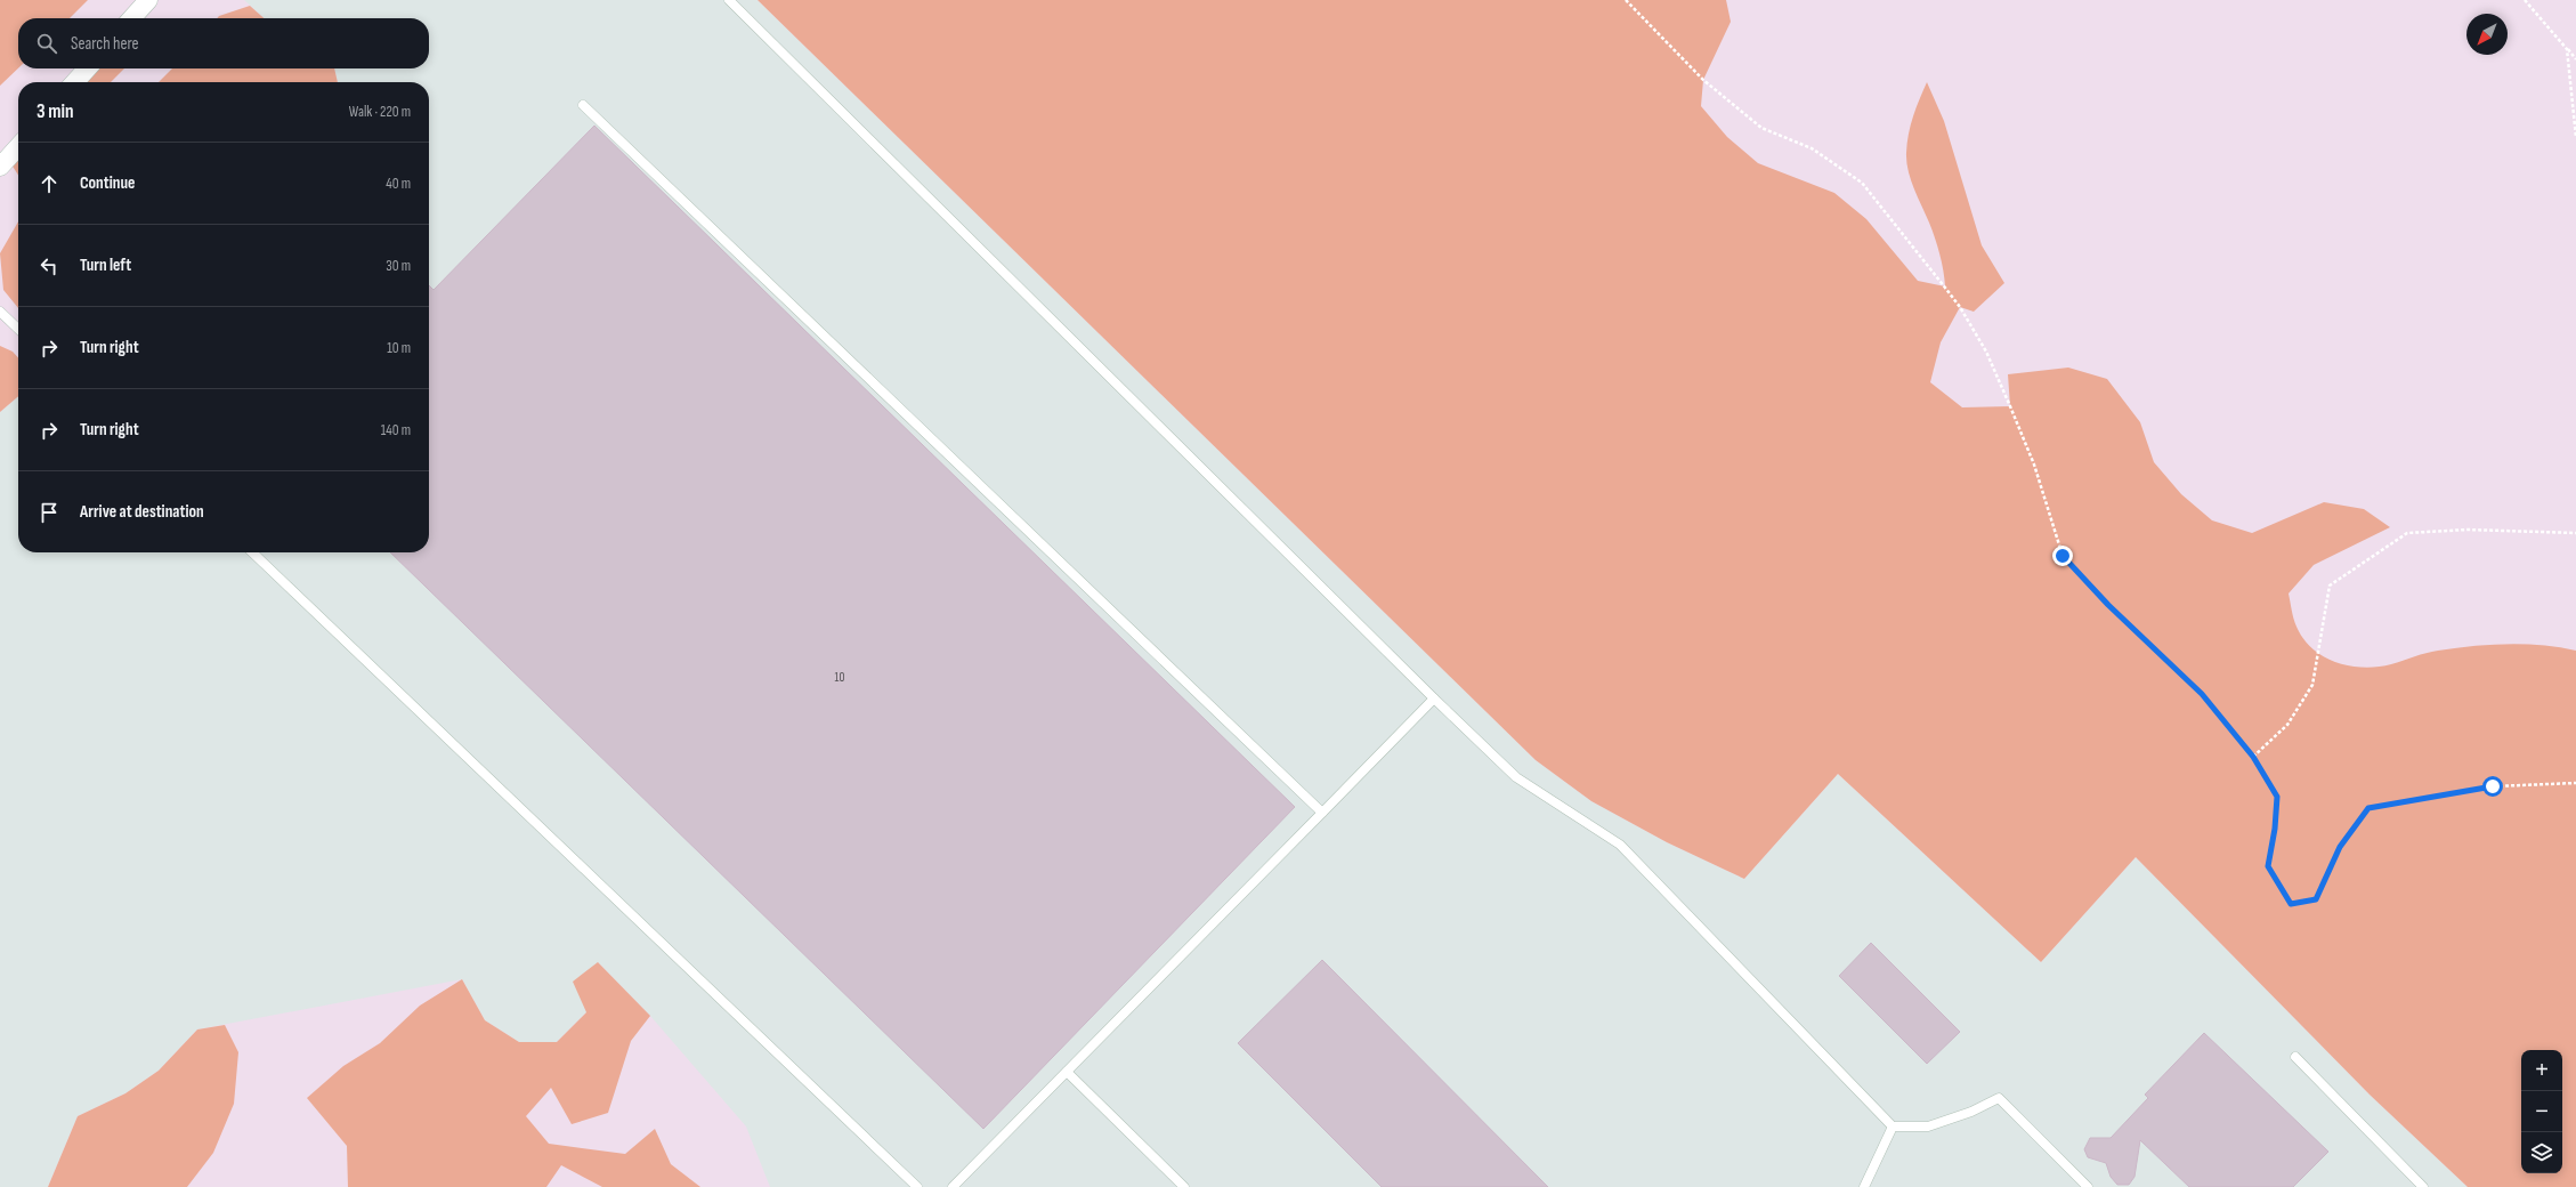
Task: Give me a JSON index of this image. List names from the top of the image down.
{
  "house_numbers": ["10"],
  "north": "bottom left",
  "page": {
    "search": "Search here",
    "heading": ["3 min", "Walk · 220 m"],
    "list": [
      ["Continue", "40 m"],
      ["Turn left", "30 m"],
      ["Turn right", "10 m"],
      ["Turn right", "140 m"],
      "Arrive at destination"
    ],
    "map_buttons": ["+", "−"]
  }
}
